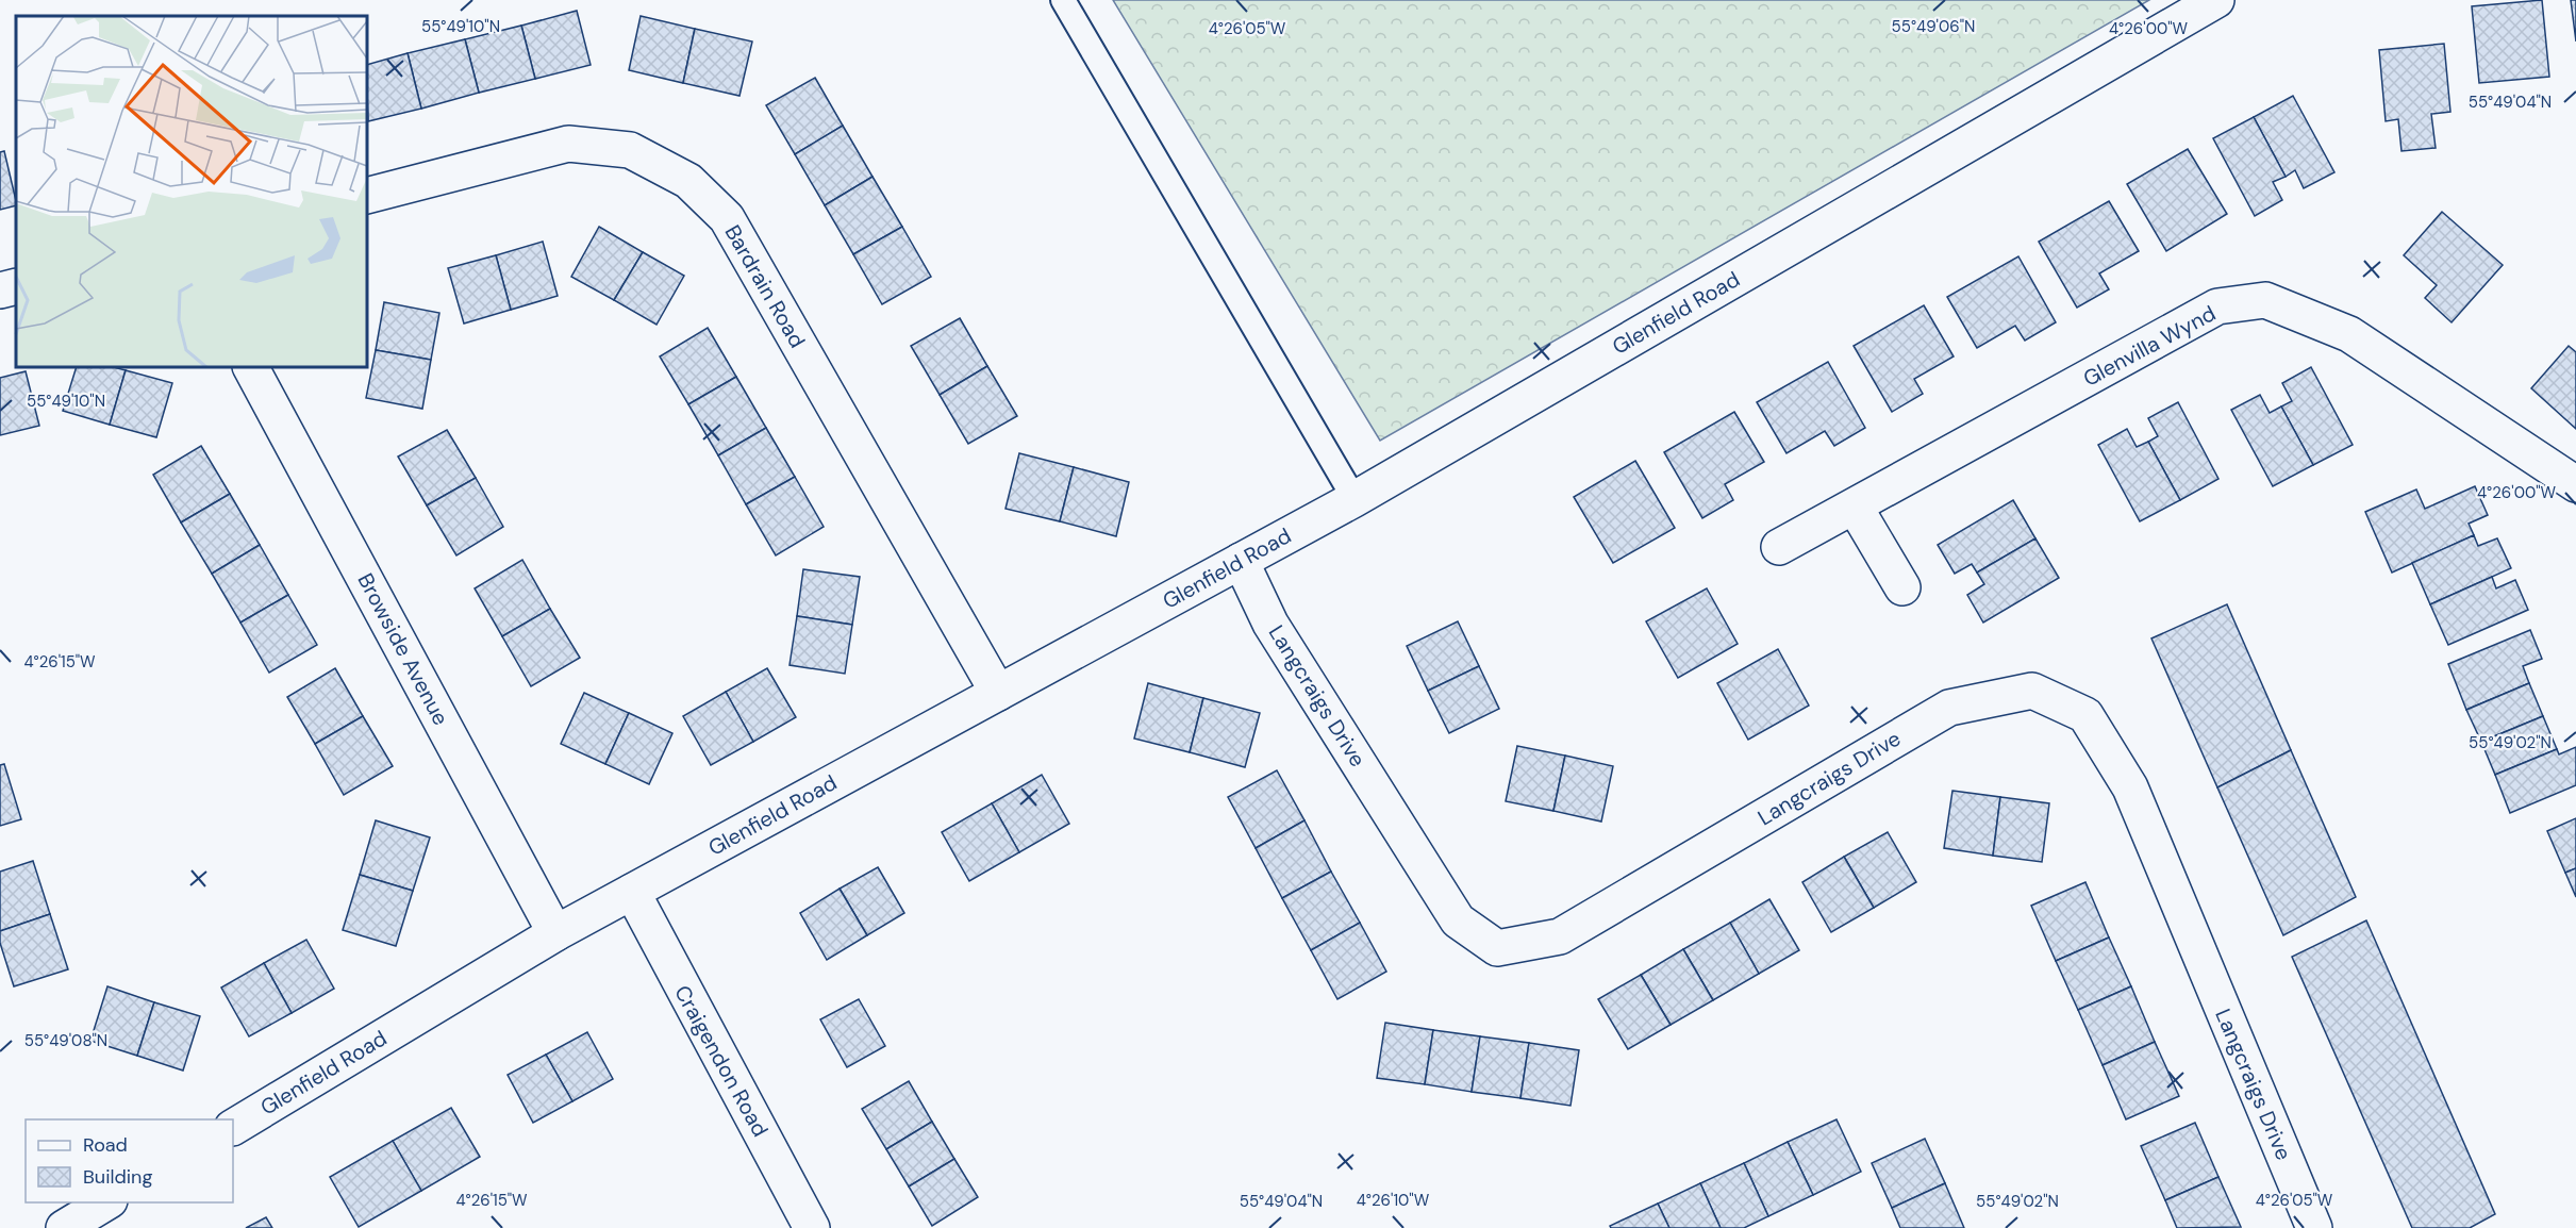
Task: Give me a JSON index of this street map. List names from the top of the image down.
{
  "streets": {
    "street": [
      "Bardrain Road",
      "Glenfield Road",
      "Glenvilla Wynd",
      "Browside Avenue",
      "Langcraigs Drive",
      "Craigendon Road"
    ]
  },
  "crossings": [
    ["Bardrain Road", "Glenfield Road"],
    ["Glenfield Road", "Browside Avenue"],
    ["Glenfield Road", "Langcraigs Drive"],
    ["Glenfield Road", "Craigendon Road"]
  ],
  "legend": ["Road", "Building"],
  "coordinates": [
    "55°49'10\"N",
    "55°49'06\"N",
    "4°26'05\"W",
    "4°26'00\"W",
    "55°49'04\"N",
    "4°26'15\"W",
    "55°49'02\"N",
    "55°49'08\"N",
    "4°26'10\"W"
  ]
}
